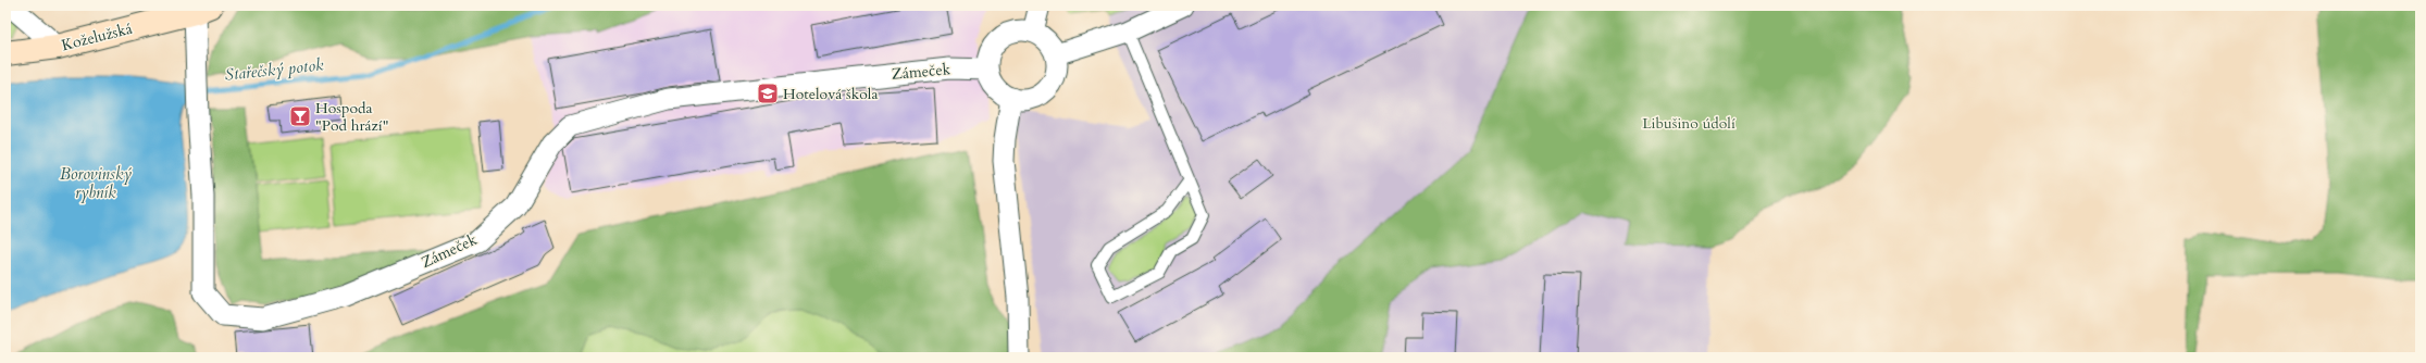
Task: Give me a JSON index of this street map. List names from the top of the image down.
{
  "streets": {
    "main road": ["Koželužská"],
    "street": ["Zámeček"]
  },
  "crossings": [
    ["Koželužská", "Zámeček"]
  ],
  "water": ["Stařečský potok", "Borovinský rybník"],
  "parks": ["Libušino údolí"],
  "places": {
    "school or university": ["Hotelová škola"],
    "bar": ["Hospoda \"Pod hrází\""]
  }
}
